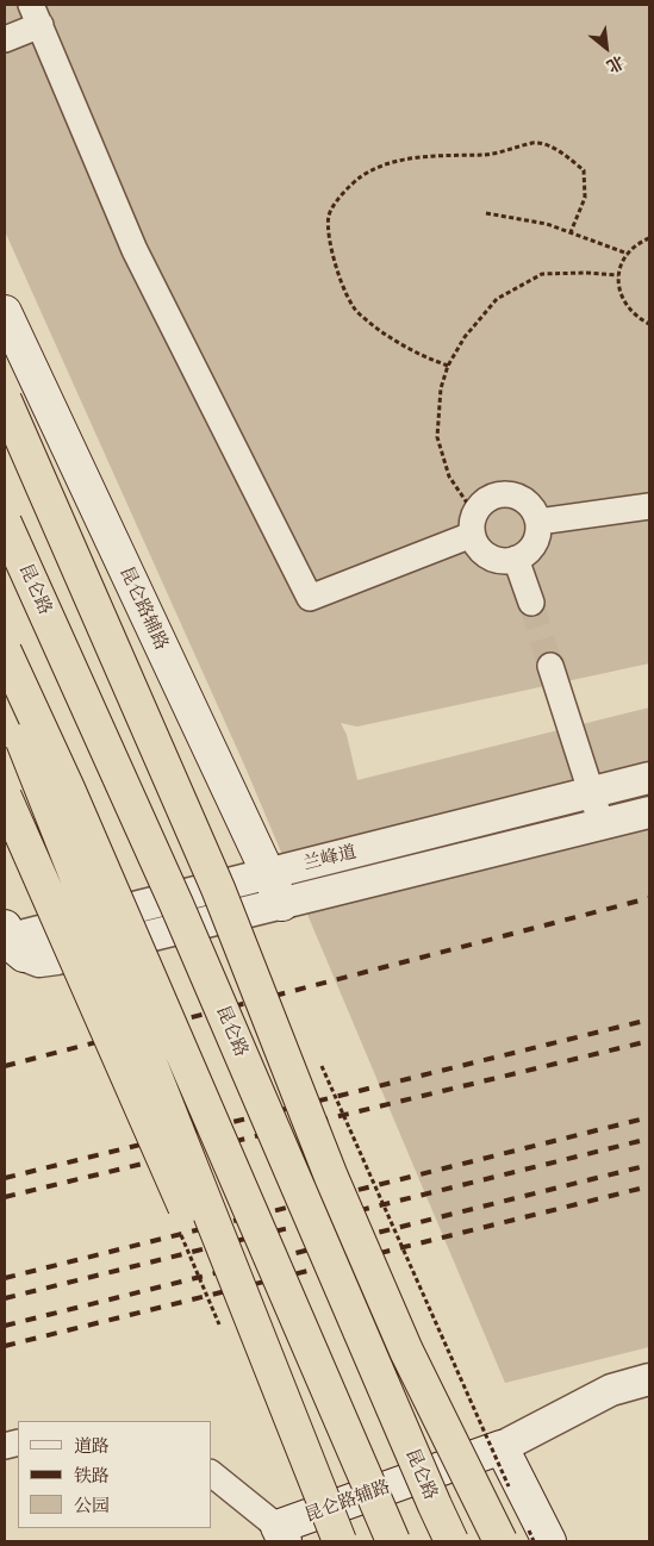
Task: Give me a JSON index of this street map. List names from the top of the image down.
{
  "streets": {
    "highway": ["昆仑路"],
    "main road": ["昆仑路辅路"],
    "street": ["兰峰道"]
  },
  "crossings": [
    ["昆仑路辅路", "兰峰道"]
  ],
  "legend": ["道路", "铁路", "公园"],
  "north": "bottom right"
}
